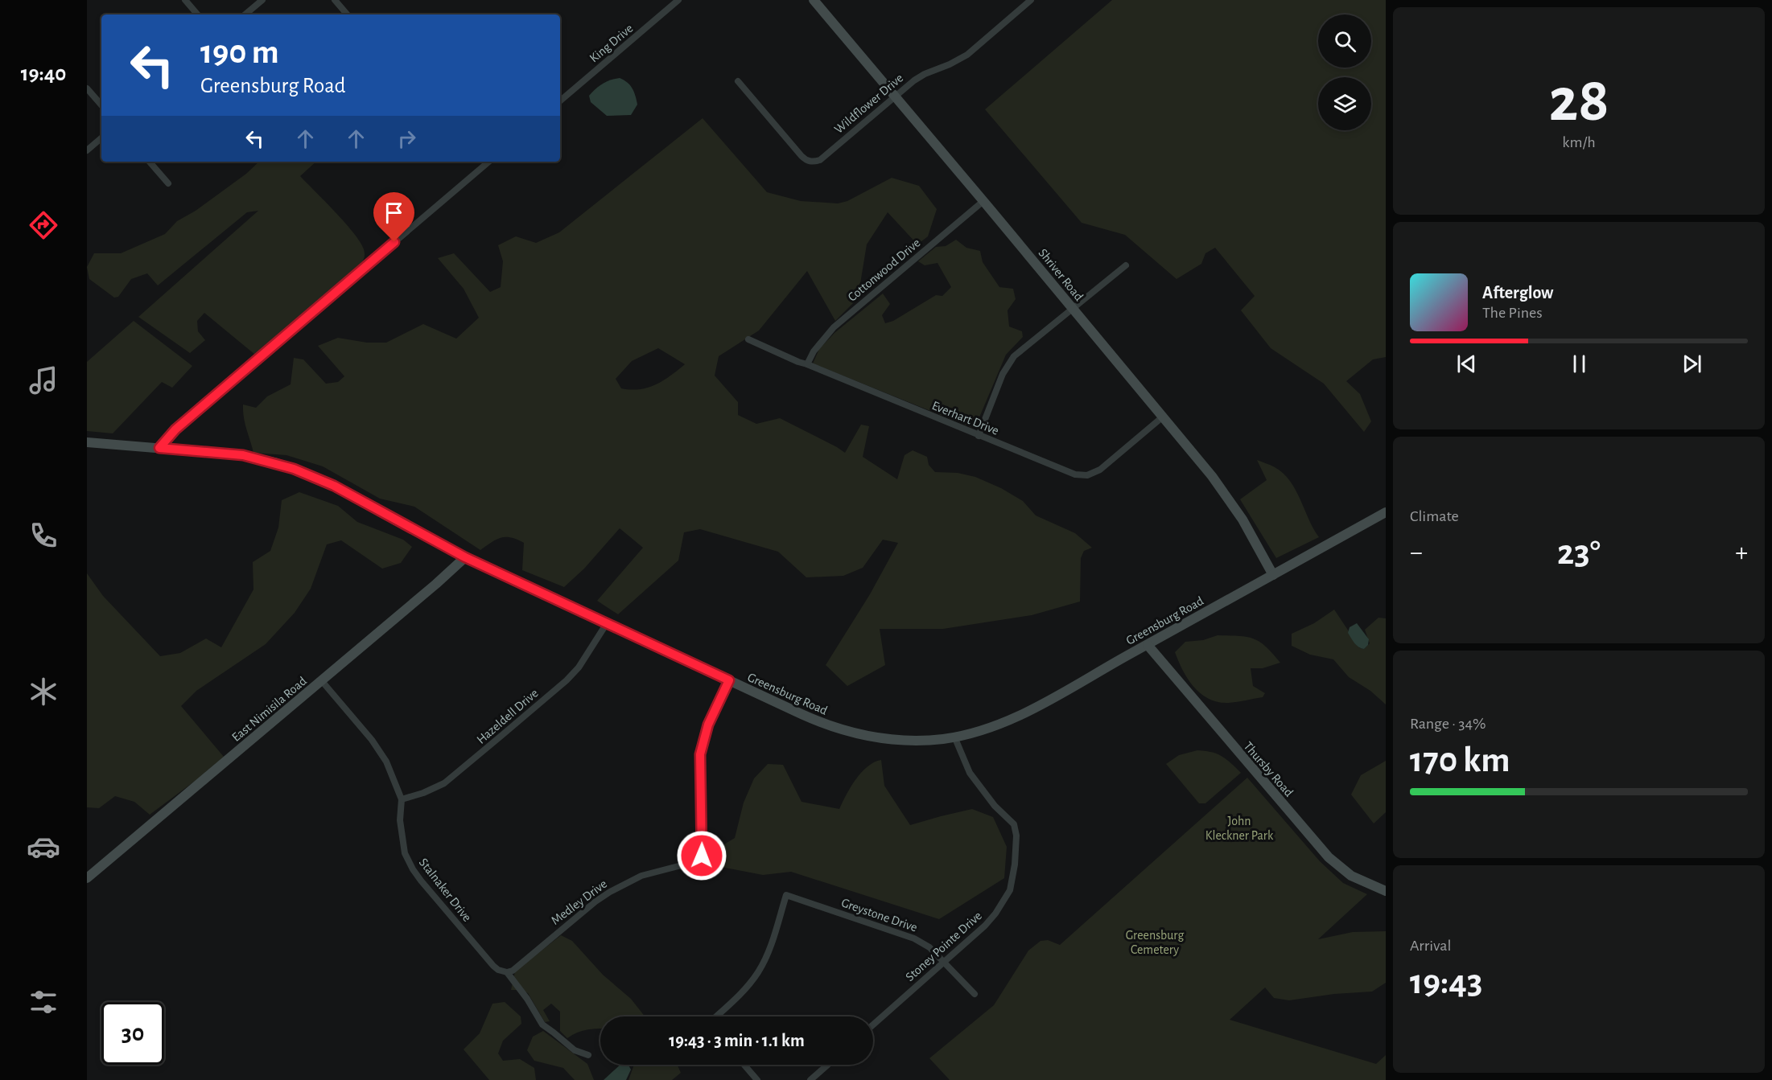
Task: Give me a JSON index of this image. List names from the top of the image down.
{
  "streets": {
    "street": [
      "King Drive",
      "Wildflower Drive",
      "Cottonwood Drive",
      "Shriver Road",
      "Everhart Drive",
      "Greensburg Road",
      "East Nimisila Road",
      "Hazeldell Drive",
      "Thursby Road",
      "Stalnaker Drive",
      "Medley Drive",
      "Greystone Drive",
      "Stoney Pointe Drive"
    ]
  },
  "crossings": [
    ["Wildflower Drive", "Shriver Road"],
    ["Cottonwood Drive", "Shriver Road"],
    ["Cottonwood Drive", "Everhart Drive"],
    ["Shriver Road", "Everhart Drive"],
    ["Shriver Road", "Greensburg Road"],
    ["Greensburg Road", "East Nimisila Road"],
    ["Greensburg Road", "Hazeldell Drive"],
    ["Greensburg Road", "Thursby Road"],
    ["Greensburg Road", "Medley Drive"],
    ["Greensburg Road", "Stoney Pointe Drive"],
    ["East Nimisila Road", "Stalnaker Drive"],
    ["Hazeldell Drive", "Stalnaker Drive"],
    ["Stalnaker Drive", "Medley Drive"],
    ["Greystone Drive", "Stoney Pointe Drive"]
  ],
  "parks": ["John Kleckner Park", "Greensburg Cemetery"],
  "page": {
    "tabs": "19:40",
    "tile": [
      ["28", "km/h"],
      "Climate",
      ["Range · 34%", "170 km"],
      ["Arrival", "19:43"]
    ],
    "turn": ["190 m", "Greensburg Road"],
    "song": ["Afterglow", "The Pines"],
    "heat": ["−", "23°", "+"],
    "limit": "30",
    "trip": "19:43 · 3 min · 1.1 km"
  }
}
